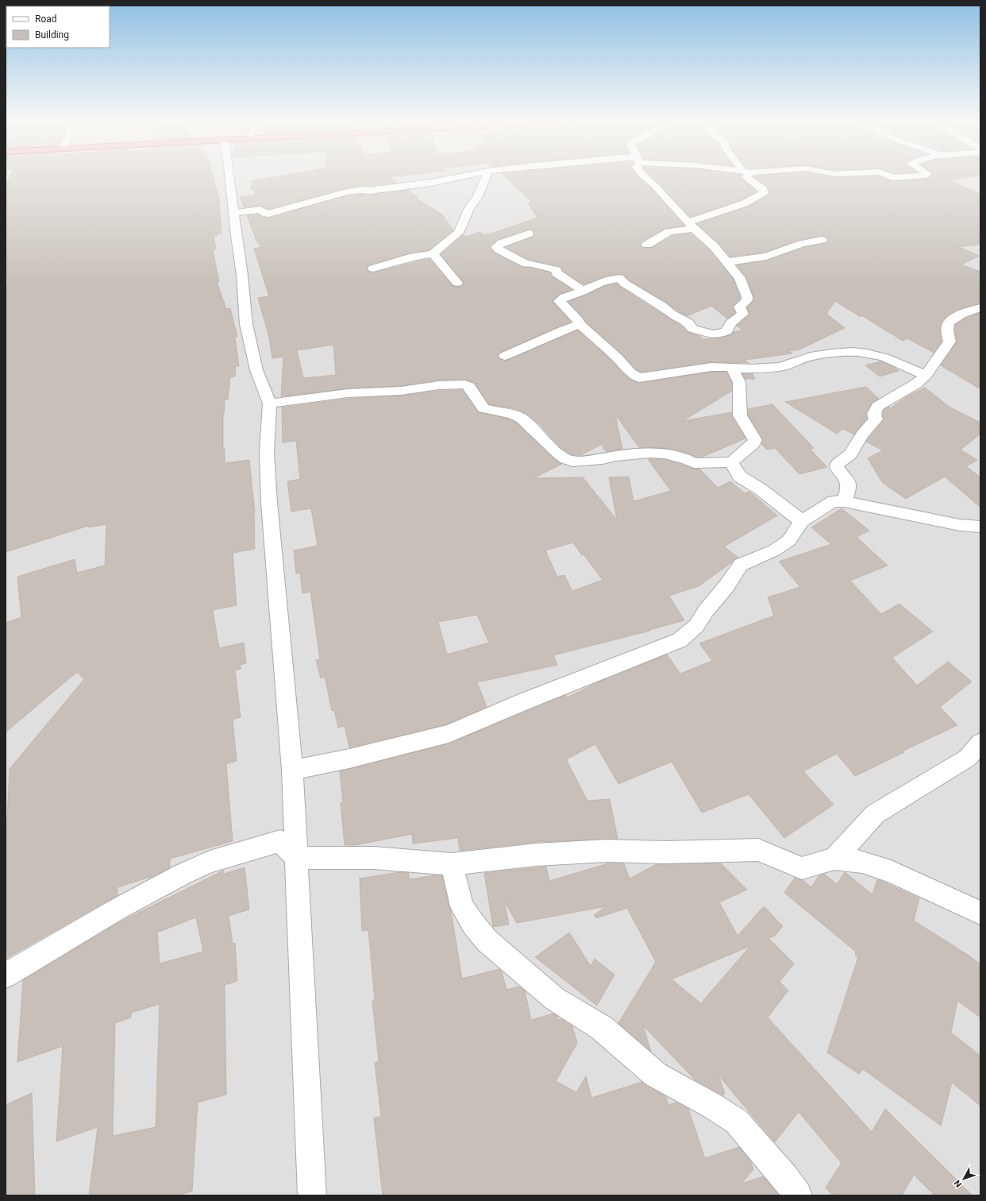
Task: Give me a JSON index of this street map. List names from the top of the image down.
{
  "legend": ["Road", "Building"],
  "north": "bottom left"
}
